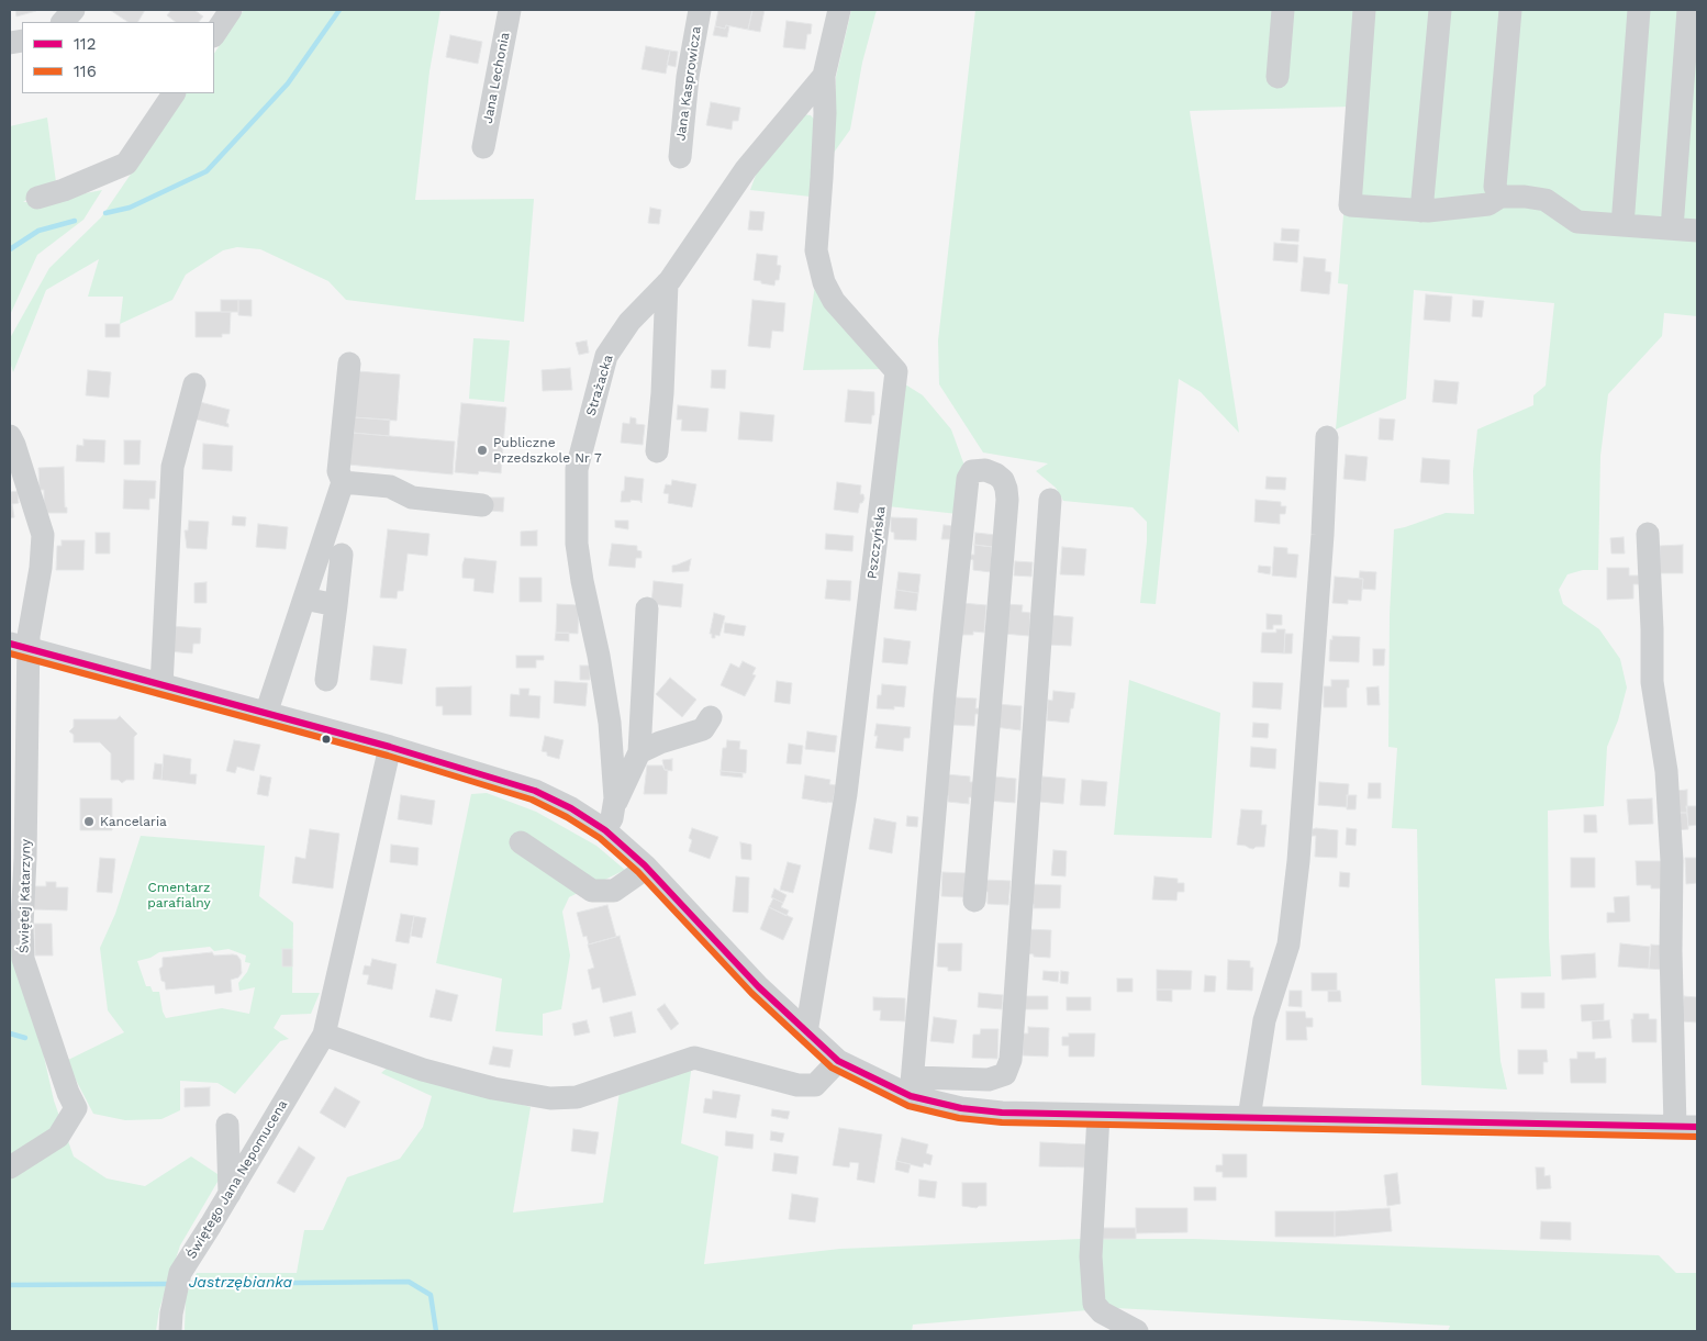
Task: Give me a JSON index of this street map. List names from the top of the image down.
{
  "streets": {
    "street": [
      "Jana Lechonia",
      "Jana Kasprowicza",
      "Strażacka",
      "Pszczyńska",
      "Świętej Katarzyny",
      "Świętego Jana Nepomucena"
    ]
  },
  "crossings": [
    ["Strażacka", "Pszczyńska"]
  ],
  "water": ["Jastrzębianka"],
  "parks": ["Cmentarz parafialny"],
  "places": ["Publiczne Przedszkole Nr 7", "Kancelaria"],
  "lines": ["transit line 112", "transit line 116"],
  "legend": ["112", "116"]
}
